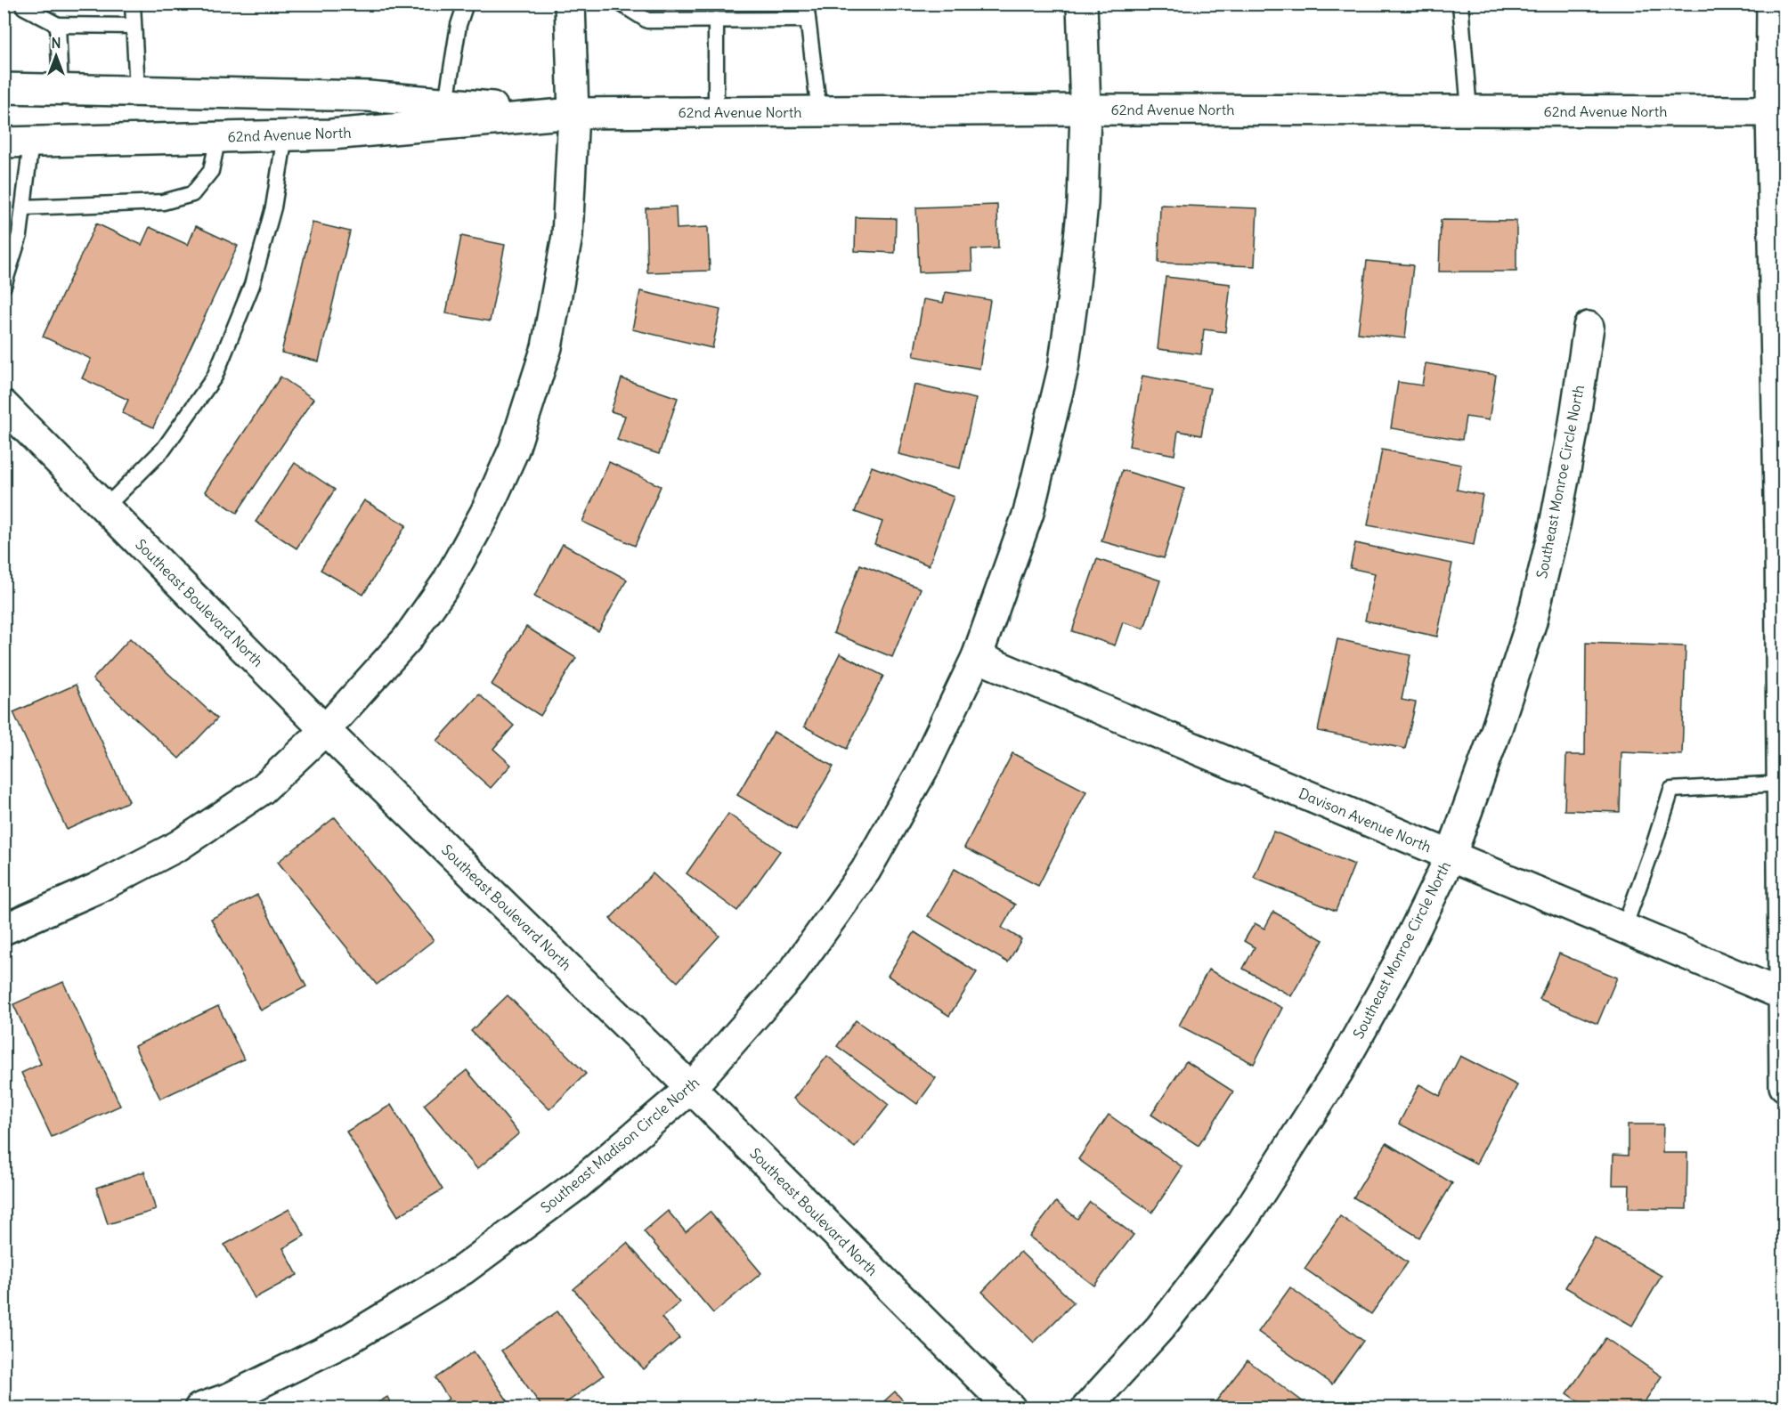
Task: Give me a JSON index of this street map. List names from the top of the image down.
{
  "streets": {
    "street": [
      "62nd Avenue North",
      "Southeast Monroe Circle North",
      "Southeast Boulevard North",
      "Davison Avenue North",
      "Southeast Madison Circle North"
    ]
  },
  "crossings": [
    ["62nd Avenue North", "Southeast Madison Circle North"],
    ["Southeast Monroe Circle North", "Davison Avenue North"],
    ["Southeast Boulevard North", "Southeast Madison Circle North"],
    ["Davison Avenue North", "Southeast Madison Circle North"]
  ],
  "north": "top"
}
